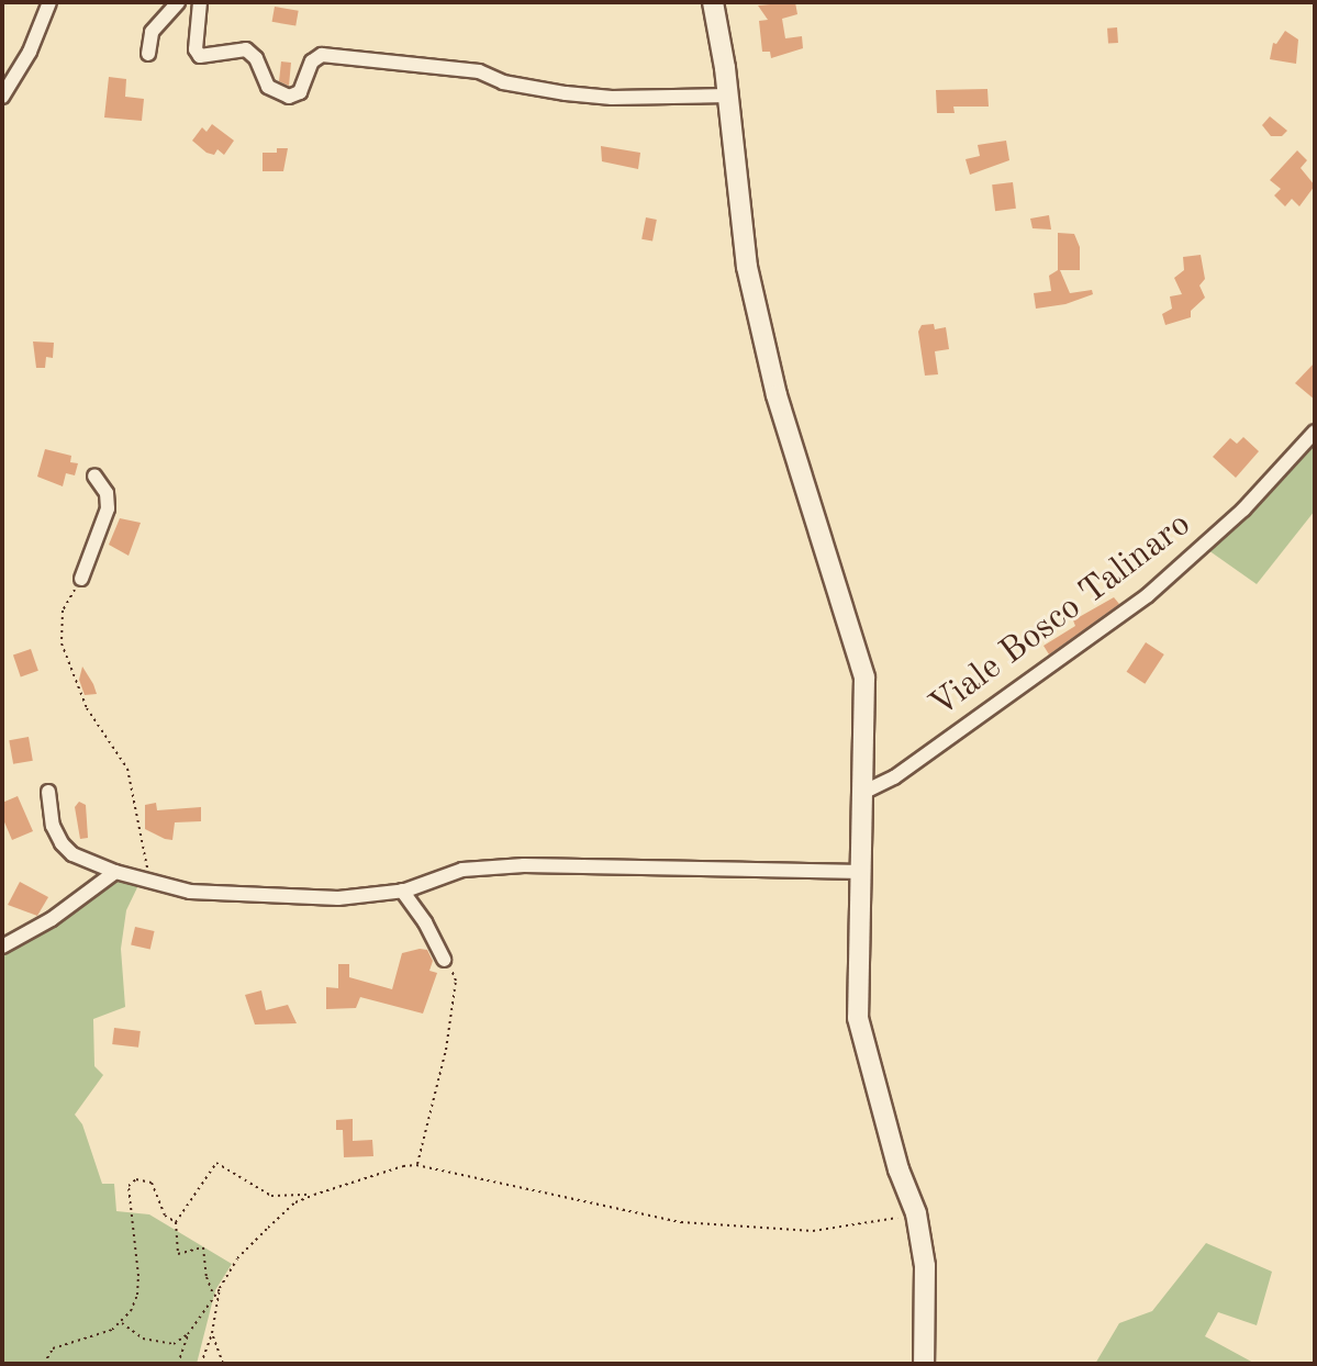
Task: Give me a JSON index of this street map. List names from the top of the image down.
{
  "streets": {
    "street": ["Viale Bosco Talinaro"]
  }
}
